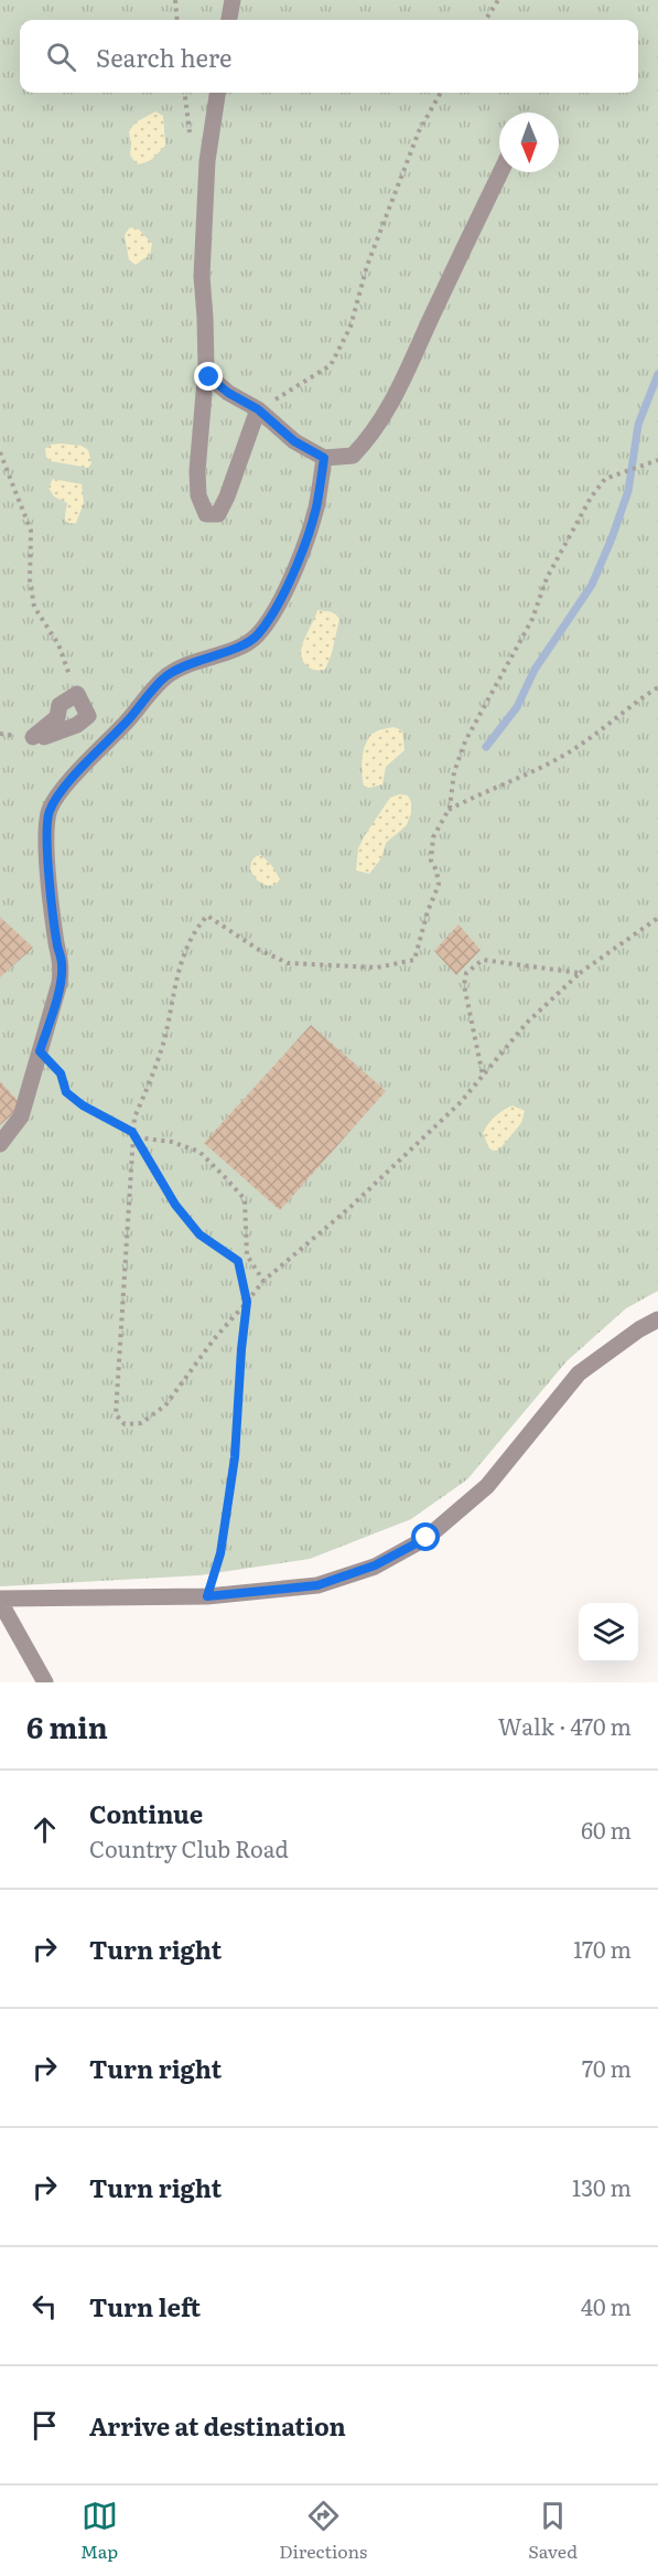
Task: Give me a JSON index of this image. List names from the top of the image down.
{
  "north": "bottom",
  "page": {
    "search": "Search here",
    "heading": ["6 min", "Walk · 470 m"],
    "list": [
      ["Continue", "Country Club Road", "60 m"],
      ["Turn right", "170 m"],
      ["Turn right", "70 m"],
      ["Turn right", "130 m"],
      ["Turn left", "40 m"],
      "Arrive at destination"
    ],
    "nav": ["Map", "Directions", "Saved"]
  }
}
